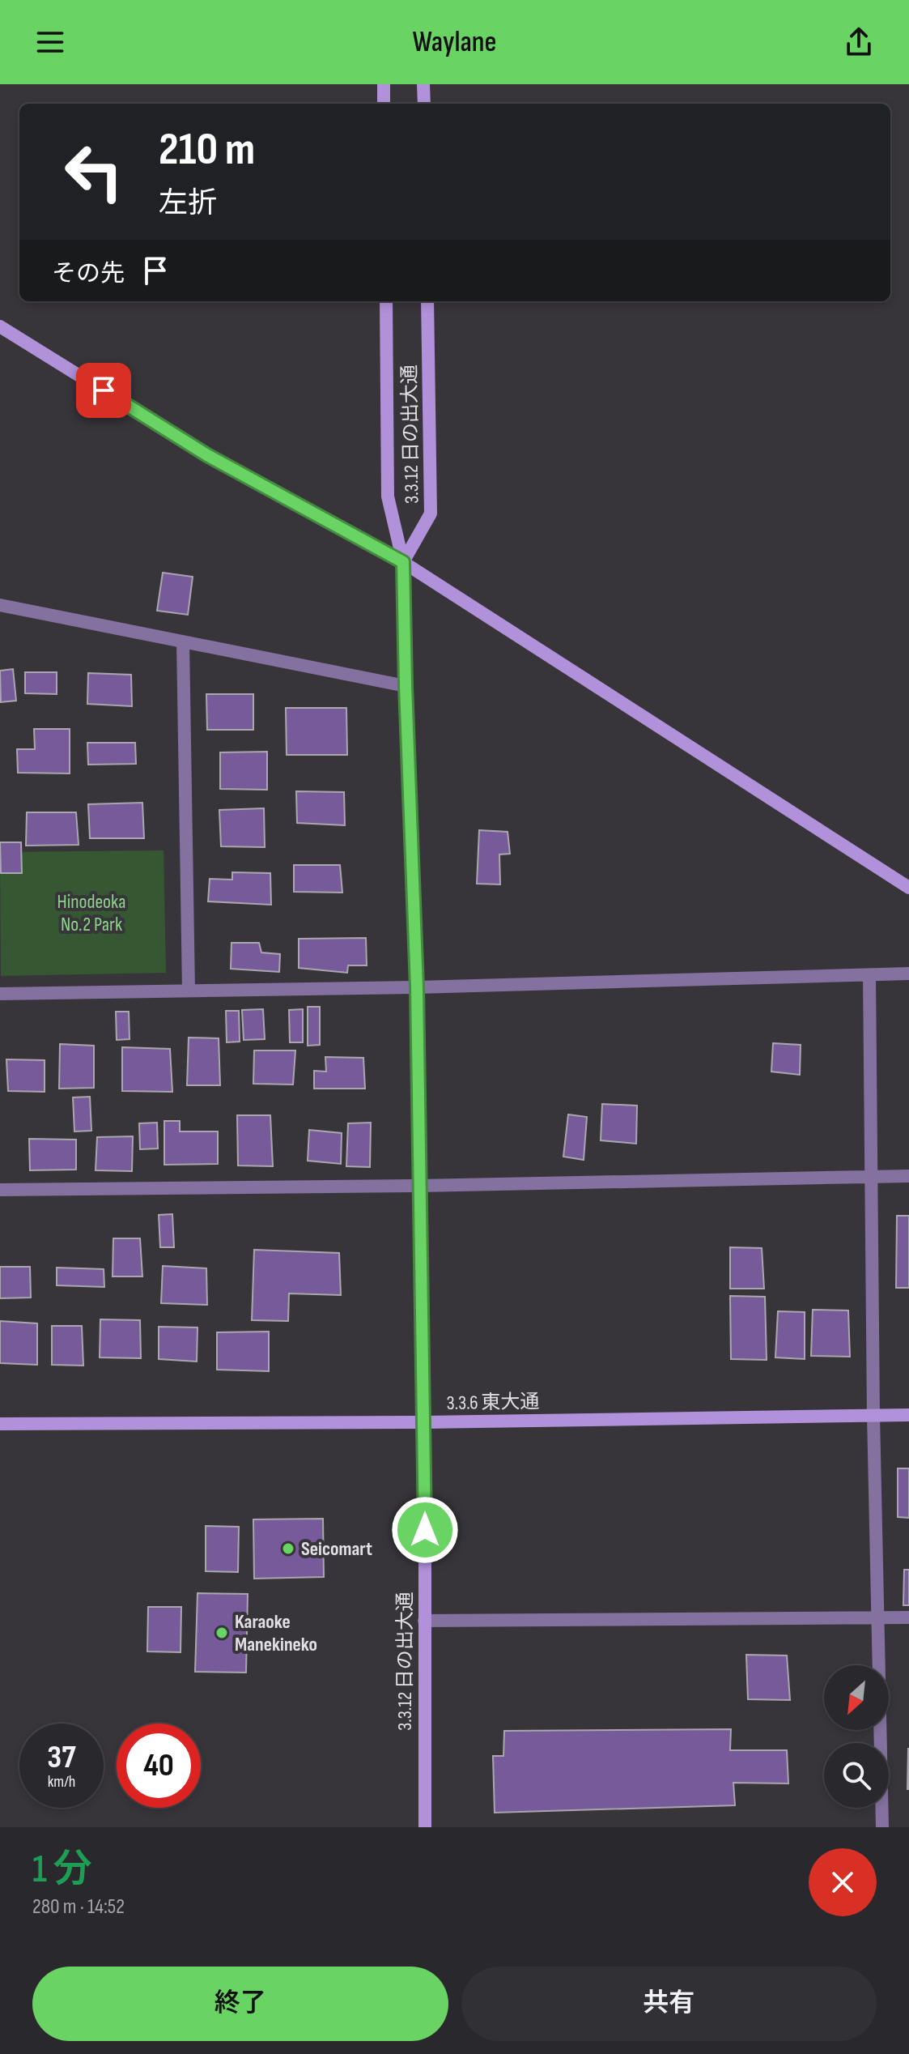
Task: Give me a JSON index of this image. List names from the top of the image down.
{
  "streets": {
    "street": ["3.3.12 日の出大通", "3.3.6 東大通"]
  },
  "crossings": [
    ["3.3.12 日の出大通", "3.3.6 東大通"]
  ],
  "parks": ["Hinodeoka No.2 Park"],
  "places": ["Seicomart", "Karaoke Manekineko"],
  "north": "bottom left",
  "page": {
    "header": "Waylane",
    "turn": ["210 m", "左折"],
    "then": "その先",
    "speed": "37 km/h",
    "limit": "40",
    "heading": ["1 分", "280 m · 14:52"],
    "buttons": ["終了", "共有"]
  }
}
